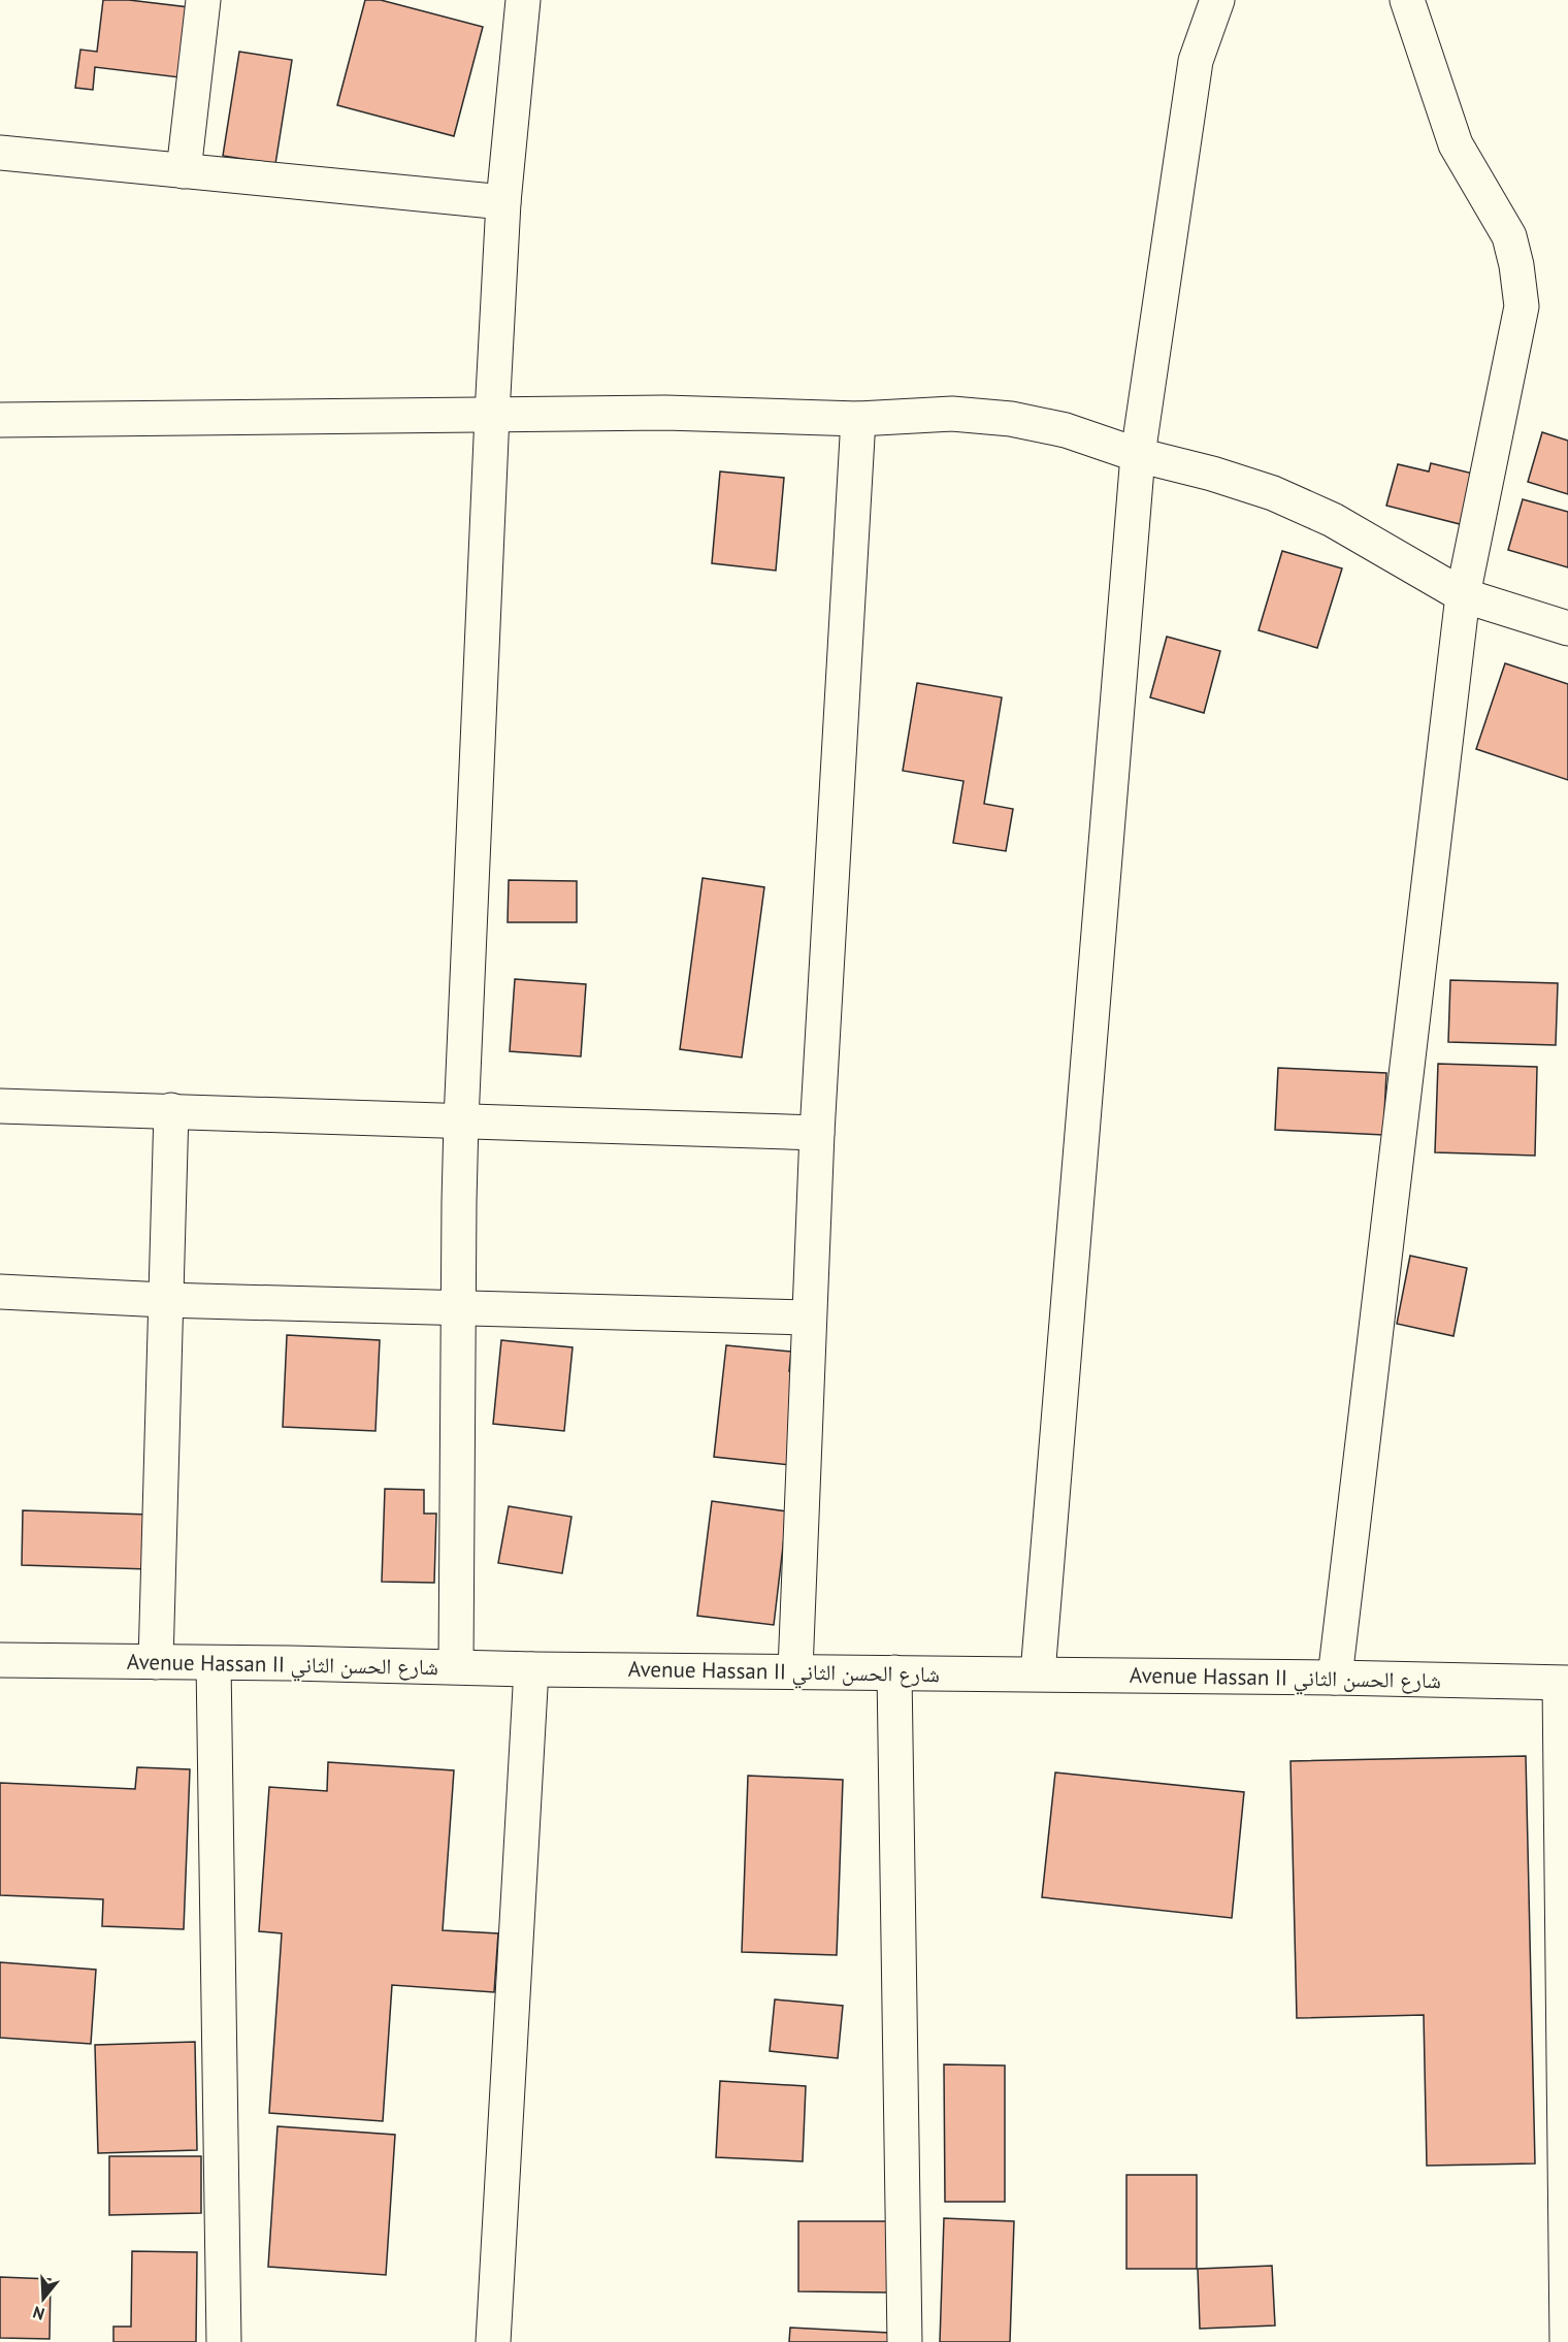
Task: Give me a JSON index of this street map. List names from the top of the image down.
{
  "streets": {
    "street": ["Avenue Hassan II شارع الحسن الثاني"]
  },
  "north": "bottom"
}
